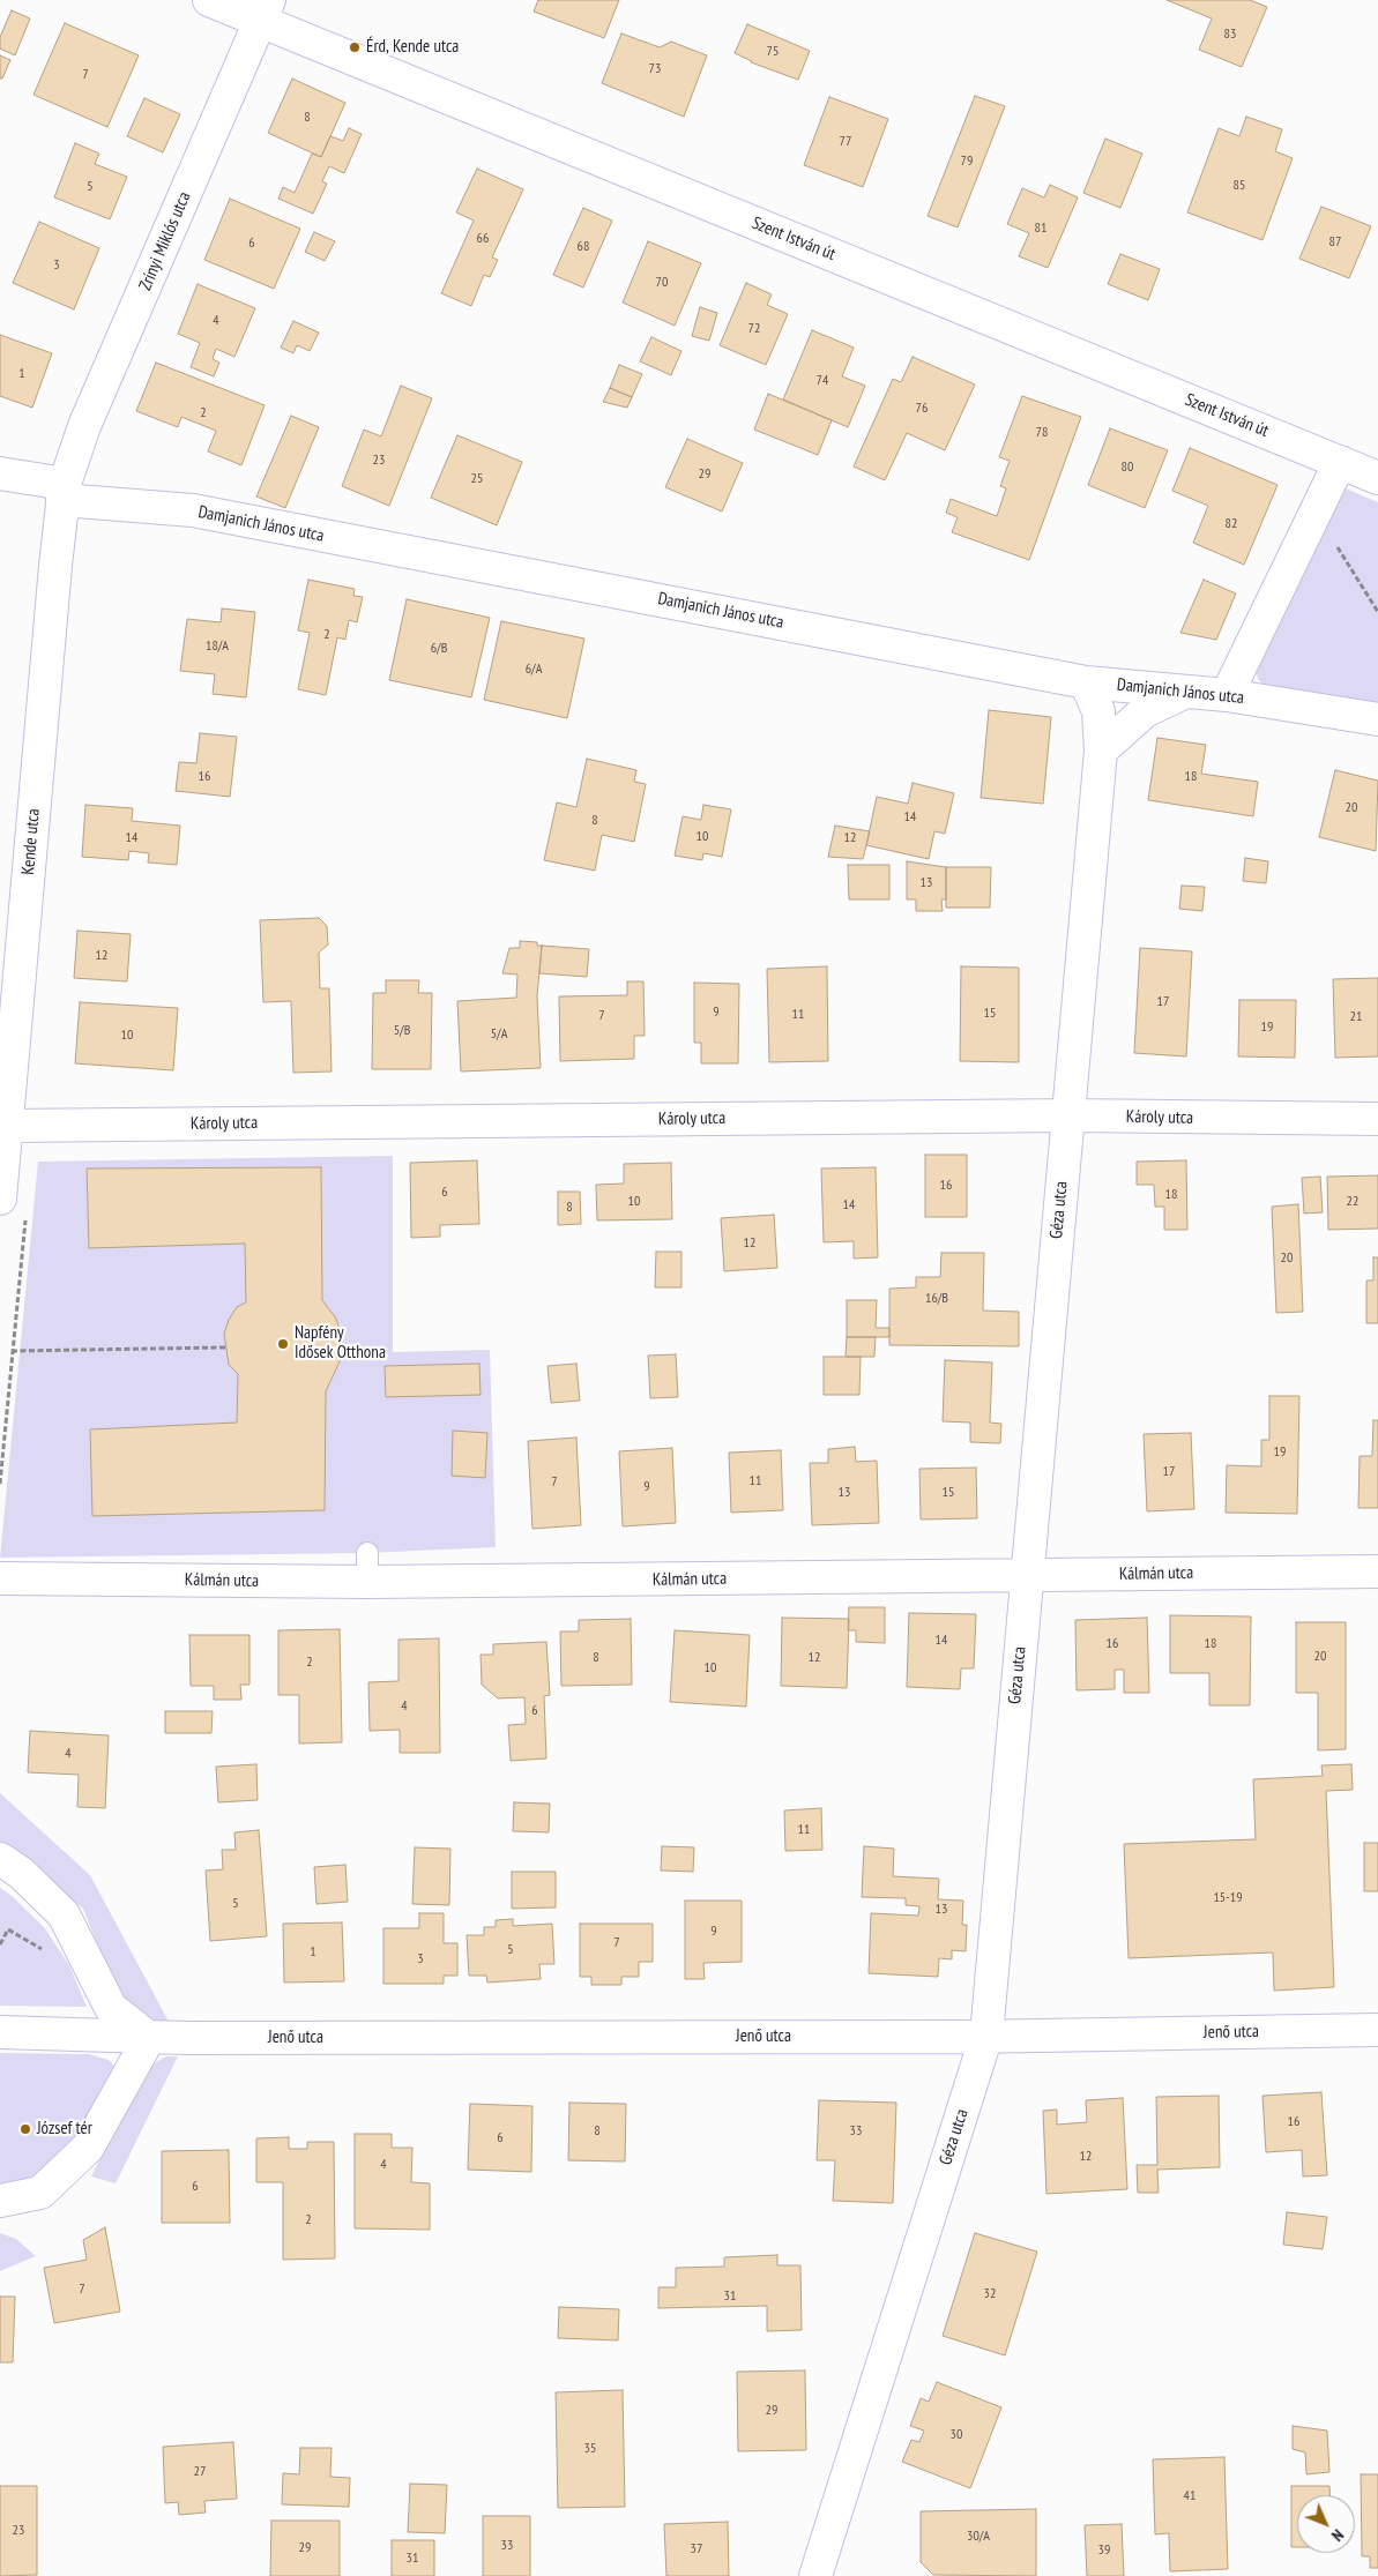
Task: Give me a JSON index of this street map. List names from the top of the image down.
{
  "streets": {
    "street": [
      "Szent István út",
      "Zrínyi Miklós utca",
      "Damjanich János utca",
      "Kende utca",
      "Károly utca",
      "Géza utca",
      "Kálmán utca",
      "Jenő utca"
    ]
  },
  "crossings": [
    ["Szent István út", "Zrínyi Miklós utca"],
    ["Zrínyi Miklós utca", "Damjanich János utca"],
    ["Zrínyi Miklós utca", "Kende utca"],
    ["Damjanich János utca", "Kende utca"],
    ["Damjanich János utca", "Géza utca"],
    ["Kende utca", "Károly utca"],
    ["Károly utca", "Géza utca"],
    ["Géza utca", "Kálmán utca"],
    ["Géza utca", "Jenő utca"]
  ],
  "places": ["Érd, Kende utca", "Napfény Idősek Otthona", "József tér"],
  "house_numbers": [
    "83",
    "75",
    "73",
    "7",
    "8",
    "77",
    "79",
    "85",
    "5",
    "81",
    "66",
    "87",
    "6",
    "68",
    "3",
    "70",
    "4",
    "72",
    "1",
    "74",
    "76",
    "2",
    "78",
    "23",
    "80",
    "29",
    "25",
    "82",
    "2",
    "18/A",
    "6/B",
    "6/A",
    "16",
    "18",
    "20",
    "14",
    "8",
    "10",
    "14",
    "12",
    "13",
    "12",
    "17",
    "9",
    "15",
    "11",
    "7",
    "21",
    "19",
    "5/B",
    "5/A",
    "10",
    "16",
    "6",
    "18",
    "10",
    "22",
    "14",
    "8",
    "12",
    "20",
    "16/B",
    "19",
    "17",
    "11",
    "7",
    "9",
    "13",
    "15",
    "14",
    "16",
    "18",
    "20",
    "8",
    "12",
    "2",
    "10",
    "4",
    "6",
    "4",
    "11",
    "15-19",
    "5",
    "13",
    "9",
    "7",
    "5",
    "1",
    "3",
    "16",
    "8",
    "33",
    "6",
    "12",
    "4",
    "6",
    "2",
    "7",
    "32",
    "31",
    "29",
    "30",
    "35",
    "27",
    "41",
    "23",
    "30/A",
    "33",
    "29",
    "37",
    "39",
    "31"
  ],
  "north": "bottom right"
}
